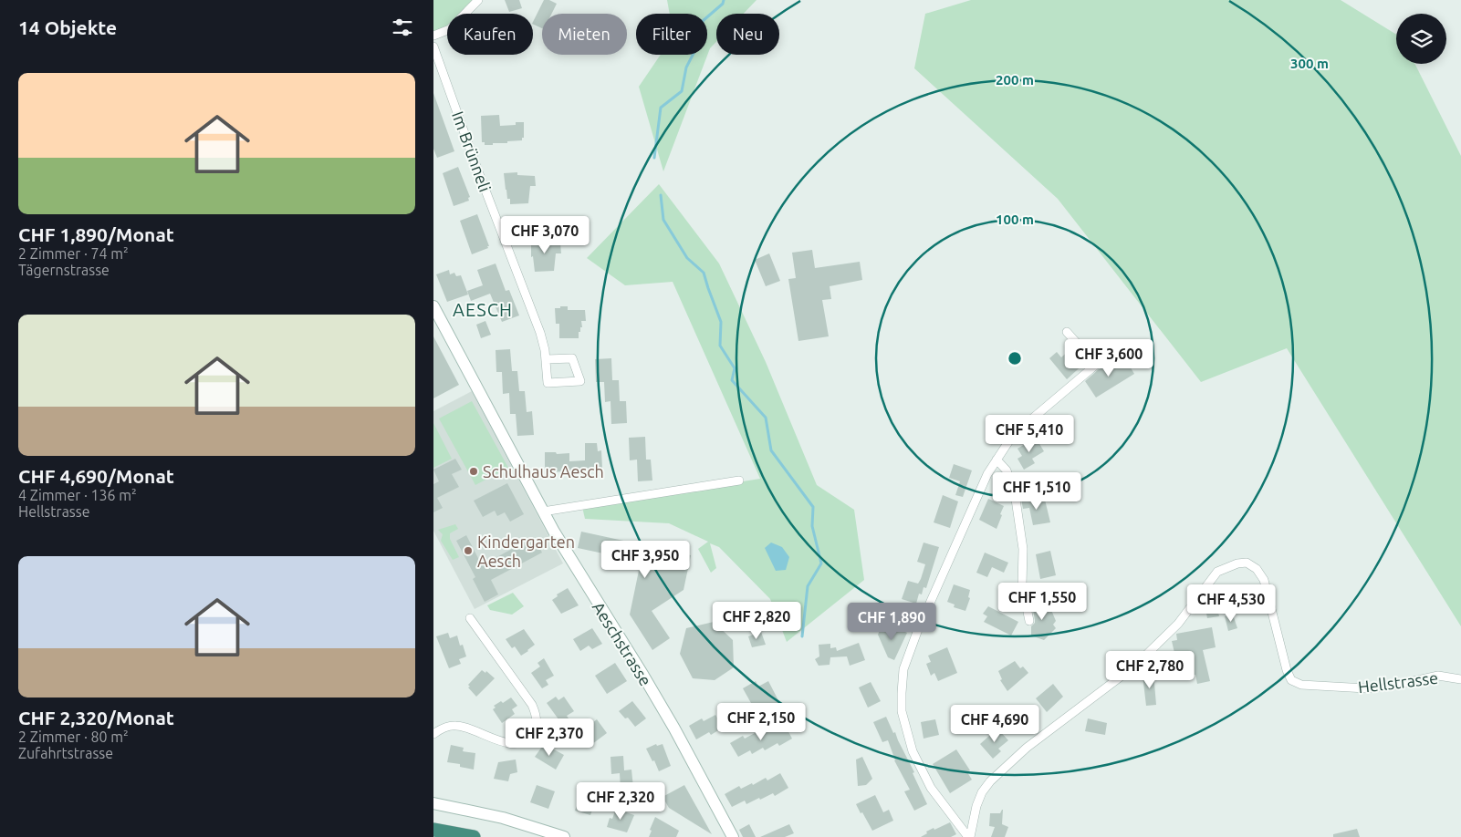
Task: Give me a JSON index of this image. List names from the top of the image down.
{
  "streets": {
    "main road": ["Aeschstrasse"],
    "street": ["Im Brünneli", "Hellstrasse"]
  },
  "districts": ["AESCH"],
  "places": ["Schulhaus Aesch", "Kindergarten Aesch"],
  "page": {
    "heading": "14 Objekte",
    "chip": [
      "Kaufen",
      "Mieten",
      "Filter",
      "Neu"
    ],
    "list": [
      {
        "name": "CHF 1,890/Monat",
        "note": "2 Zimmer · 74 m² · Tägernstrasse"
      },
      {
        "name": "CHF 4,690/Monat",
        "note": "4 Zimmer · 136 m² · Hellstrasse"
      },
      {
        "name": "CHF 2,320/Monat",
        "note": "2 Zimmer · 80 m² · Zufahrtstrasse"
      }
    ],
    "price": [
      "CHF 3,070",
      "CHF 3,600",
      "CHF 5,410",
      "CHF 1,510",
      "CHF 3,950",
      "CHF 1,550",
      "CHF 4,530",
      "CHF 2,820",
      "CHF 1,890",
      "CHF 2,780",
      "CHF 2,150",
      "CHF 4,690",
      "CHF 2,370",
      "CHF 2,320"
    ]
  },
  "rings": ["300 m", "200 m", "100 m"]
}
